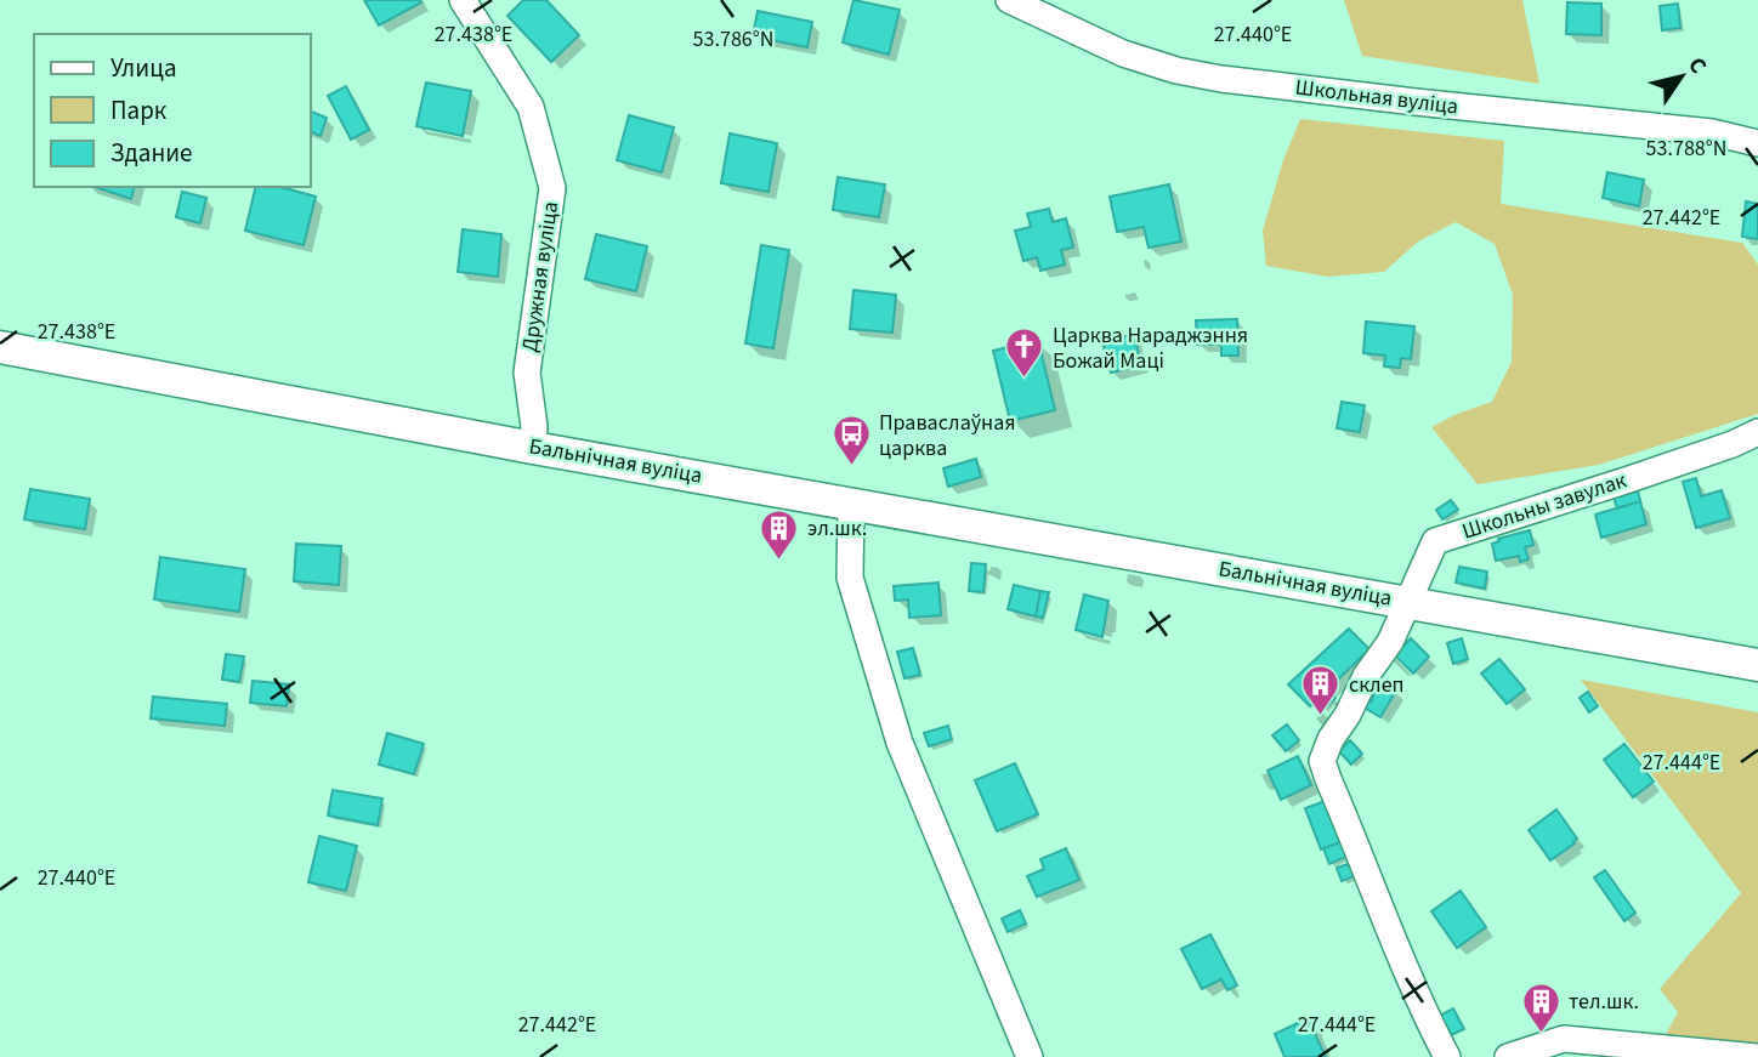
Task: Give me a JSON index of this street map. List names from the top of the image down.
{
  "streets": {
    "street": [
      "Школьная вуліца",
      "Дружная вуліца",
      "Бальнічная вуліца",
      "Школьны завулак"
    ]
  },
  "crossings": [
    ["Дружная вуліца", "Бальнічная вуліца"],
    ["Бальнічная вуліца", "Школьны завулак"]
  ],
  "places": {
    "church": ["Царква Нараджэння Божай Маці"],
    "bus stop": ["Праваслаўная царква"],
    "building": ["эл.шк.", "склеп", "тел.шк."]
  },
  "legend": ["Улица", "Парк", "Здание"],
  "north": "top right",
  "coordinates": [
    "27.438°E",
    "27.440°E",
    "53.786°N",
    "53.788°N",
    "27.442°E",
    "27.444°E"
  ]
}
